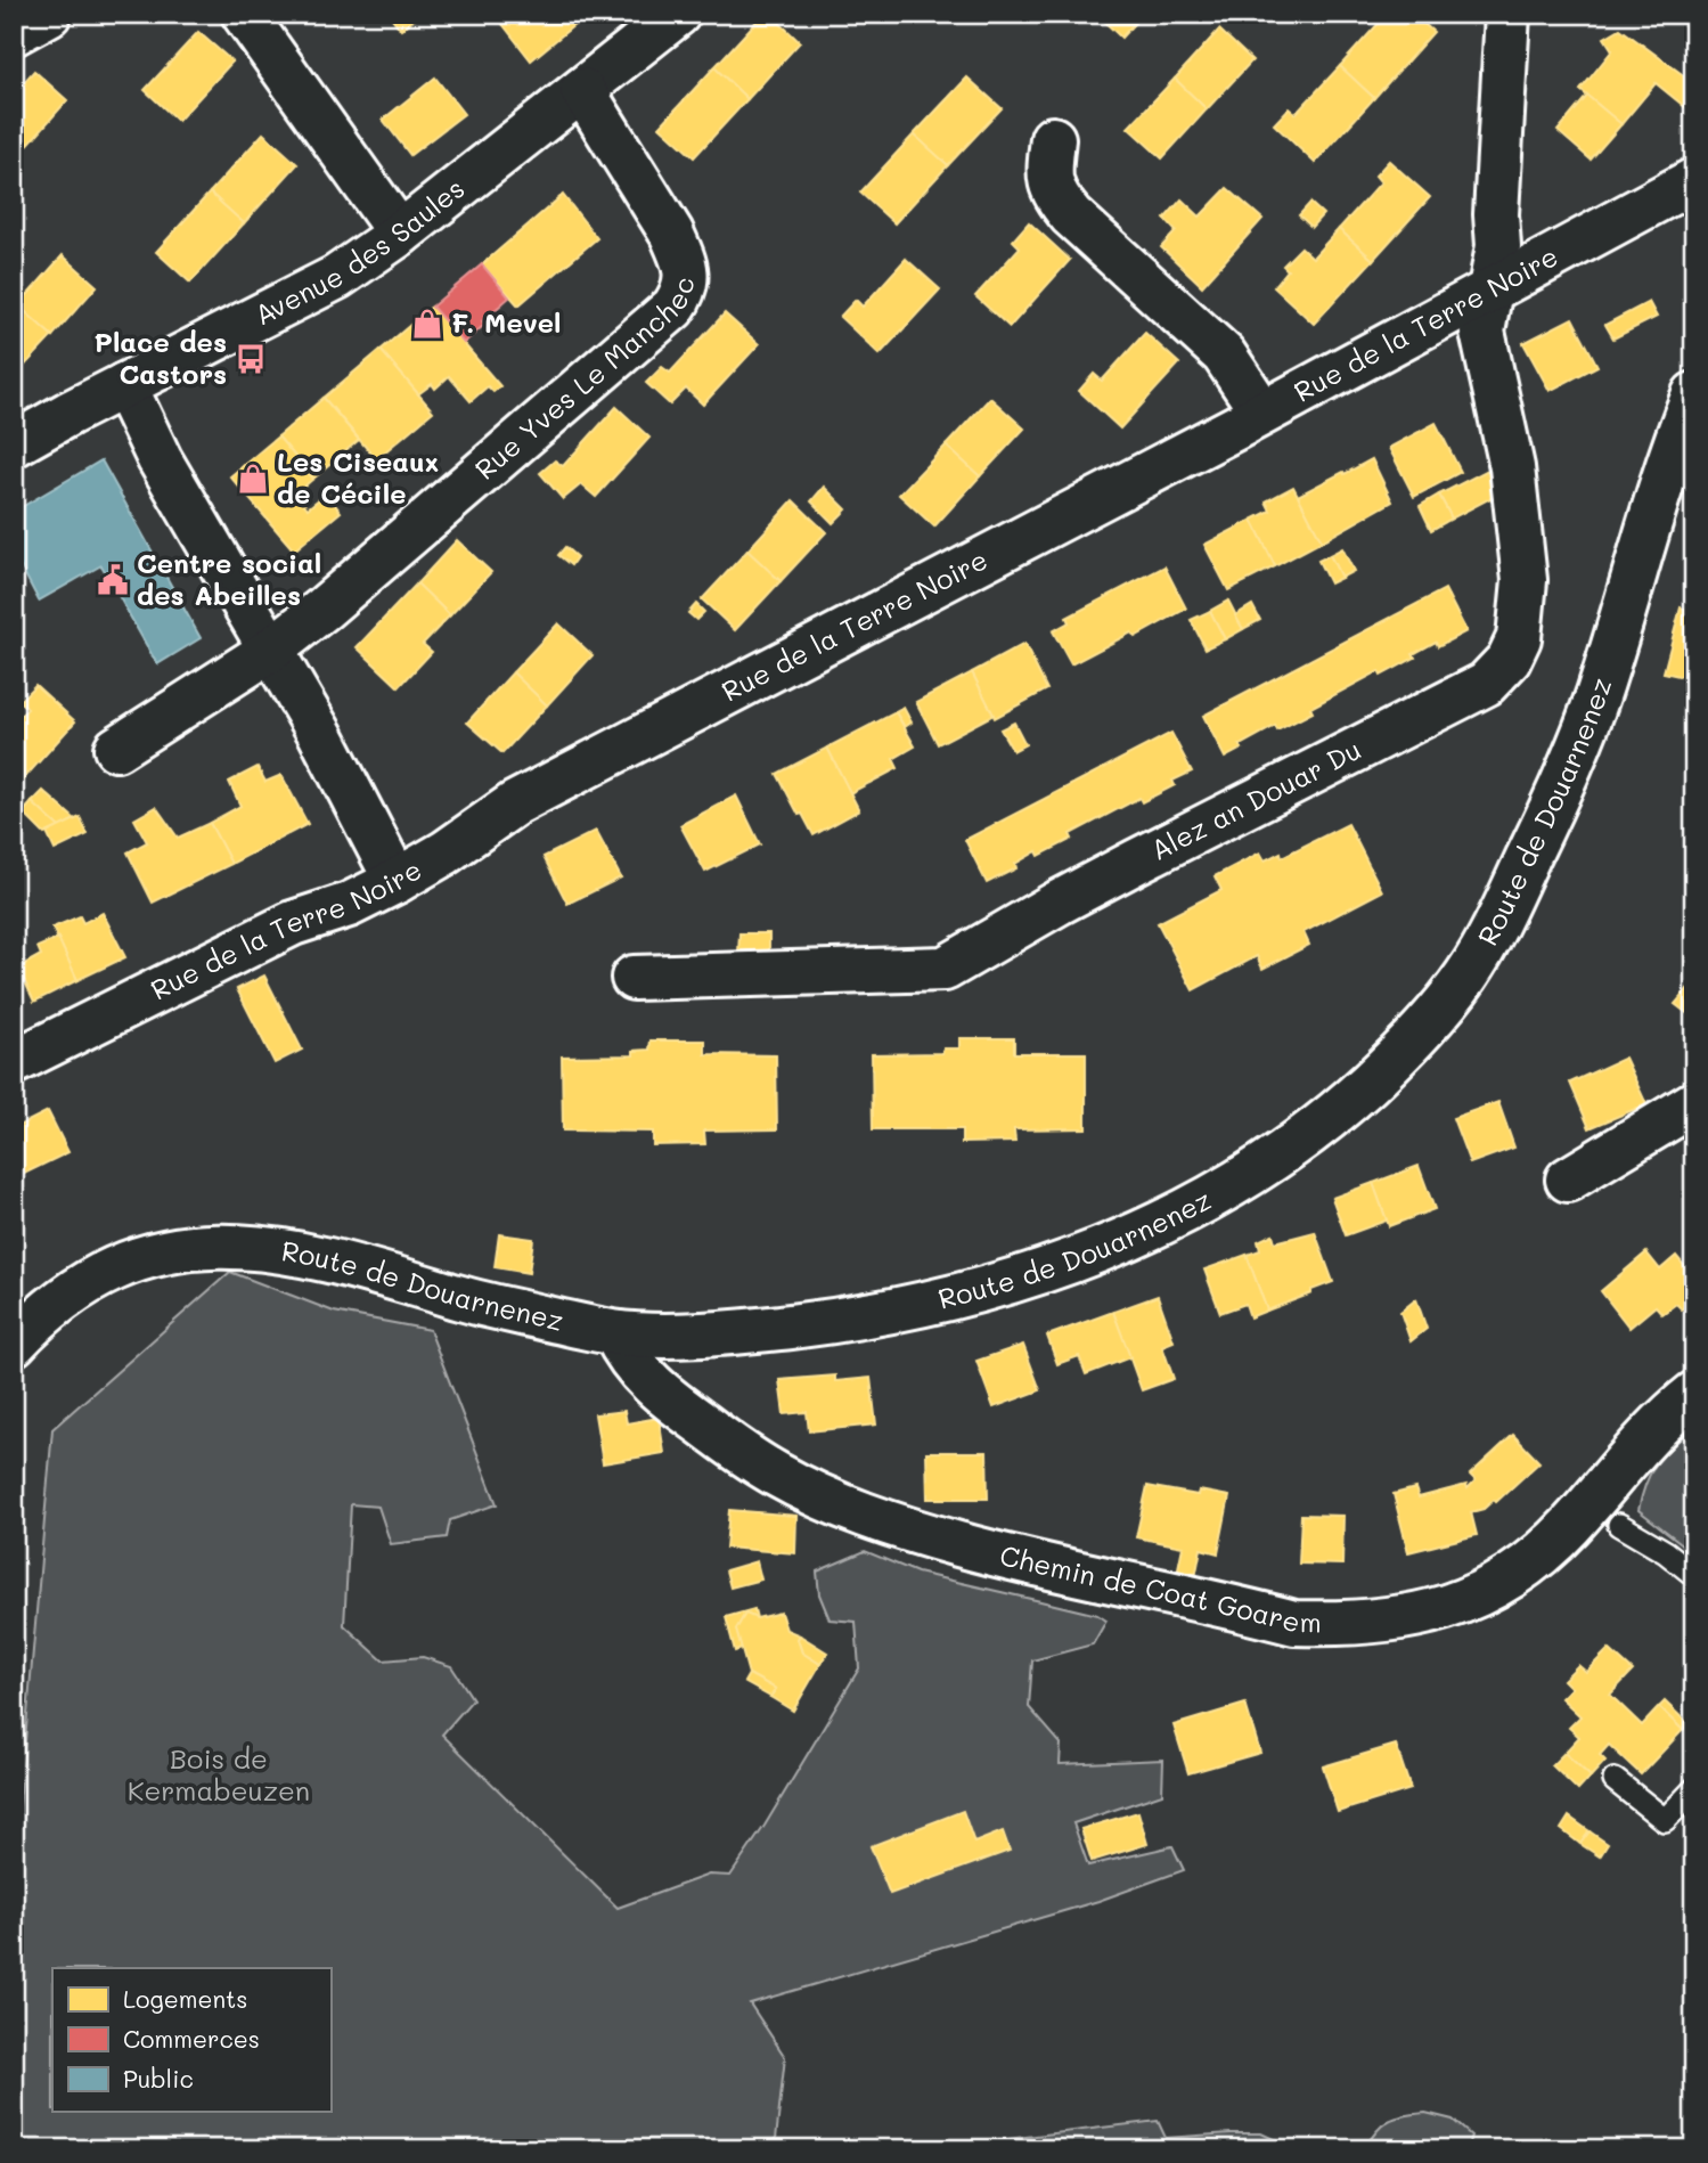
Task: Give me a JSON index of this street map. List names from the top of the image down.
{
  "streets": {
    "street": [
      "Avenue des Saules",
      "Rue de la Terre Noire",
      "Rue Yves Le Manchec",
      "Alez an Douar Du",
      "Route de Douarnenez",
      "Chemin de Coat Goarem"
    ]
  },
  "crossings": [
    ["Avenue des Saules", "Rue Yves Le Manchec"],
    ["Rue de la Terre Noire", "Alez an Douar Du"],
    ["Route de Douarnenez", "Chemin de Coat Goarem"]
  ],
  "parks": ["Bois de Kermabeuzen"],
  "places": {
    "shop": ["F. Mevel", "Les Ciseaux de Cécile"],
    "bus stop": ["Place des Castors"],
    "public building": ["Centre social des Abeilles"]
  },
  "legend": ["Logements", "Commerces", "Public"]
}
